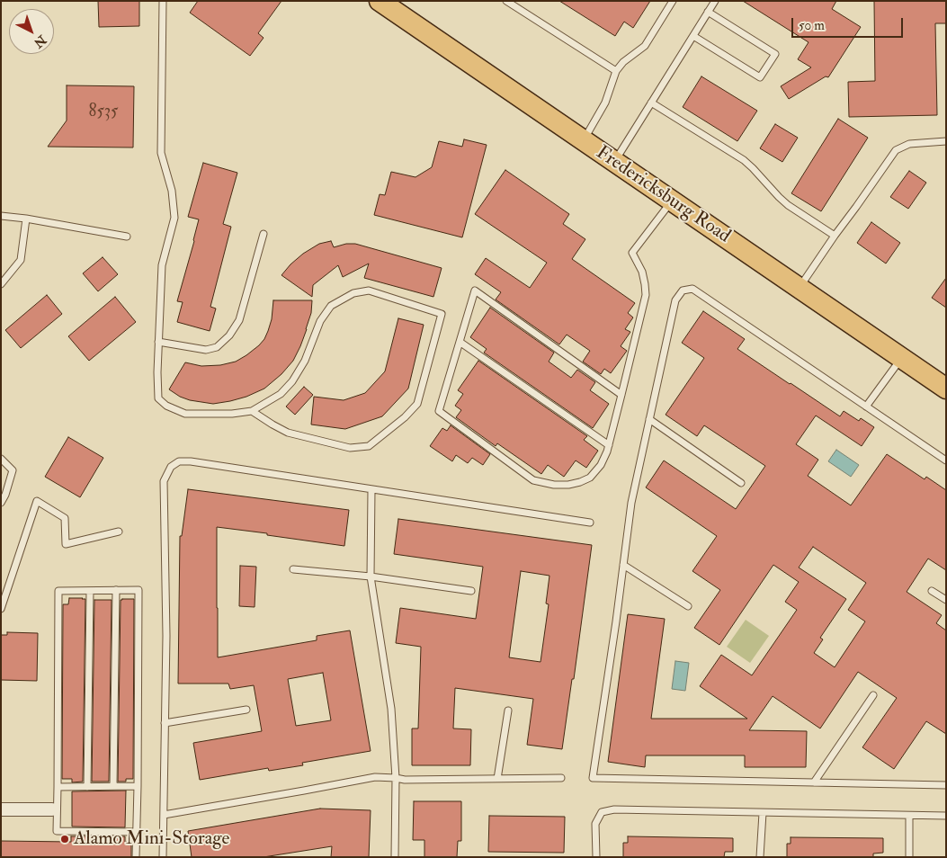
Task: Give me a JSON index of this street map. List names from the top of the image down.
{
  "streets": {
    "main road": ["Fredericksburg Road"]
  },
  "places": ["Alamo Mini-Storage"],
  "house_numbers": ["8535"],
  "scale_bar": "50 m",
  "north": "bottom right"
}
